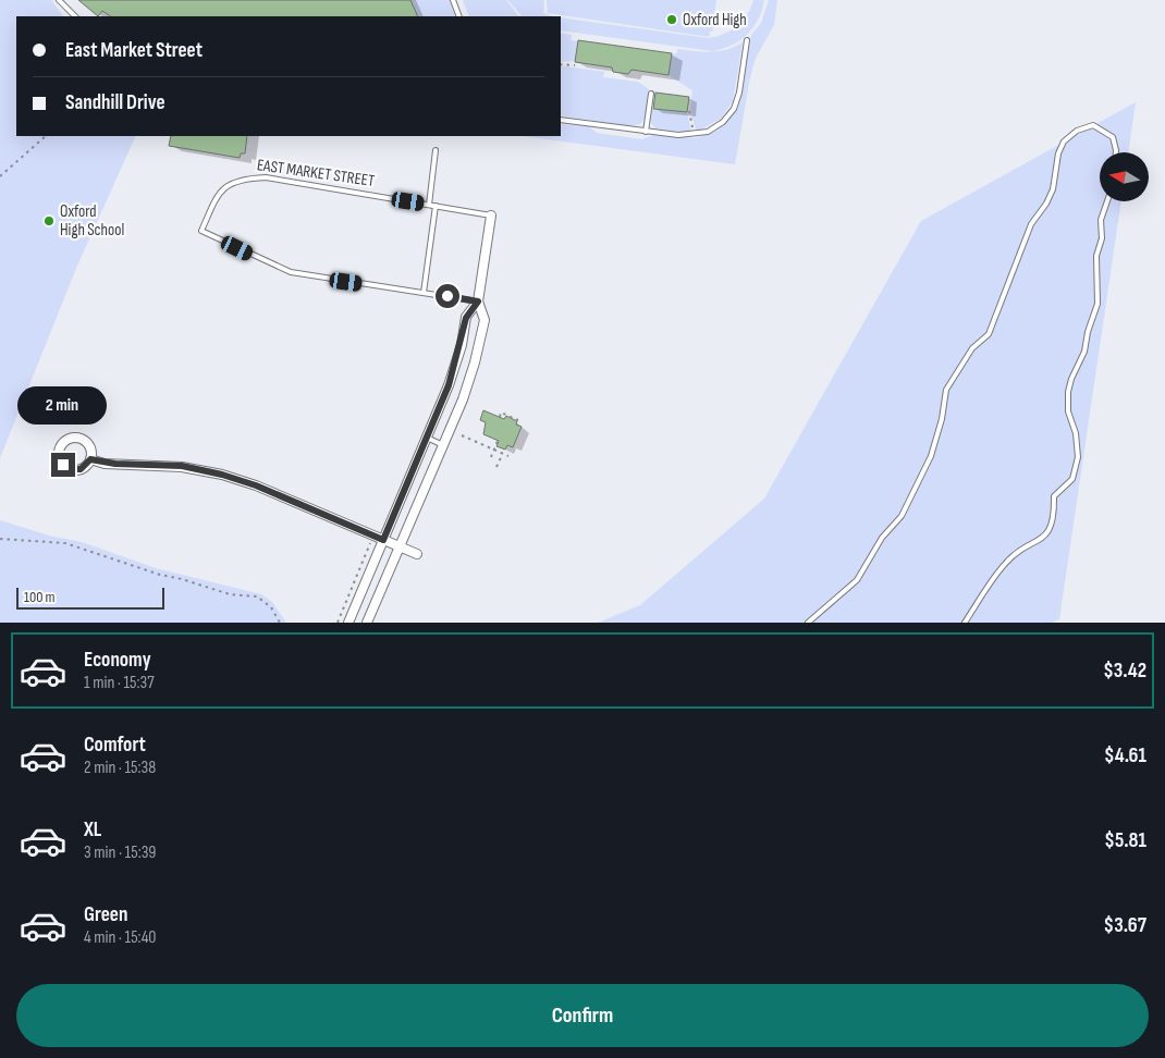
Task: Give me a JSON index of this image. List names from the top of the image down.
{
  "streets": {
    "street": ["EAST MARKET STREET"]
  },
  "places": ["Oxford High", "Oxford High School"],
  "scale_bar": "100 m",
  "north": "left",
  "page": {
    "banner": ["East Market Street", "Sandhill Drive"],
    "bubble": "2 min",
    "scale": "100 m",
    "list": [
      {
        "name": "Economy",
        "note": "1 min · 15:37",
        "value": "$3.42"
      },
      {
        "name": "Comfort",
        "note": "2 min · 15:38",
        "value": "$4.61"
      },
      {
        "name": "XL",
        "note": "3 min · 15:39",
        "value": "$5.81"
      },
      {
        "name": "Green",
        "note": "4 min · 15:40",
        "value": "$3.67"
      }
    ],
    "buttons": "Confirm"
  }
}
